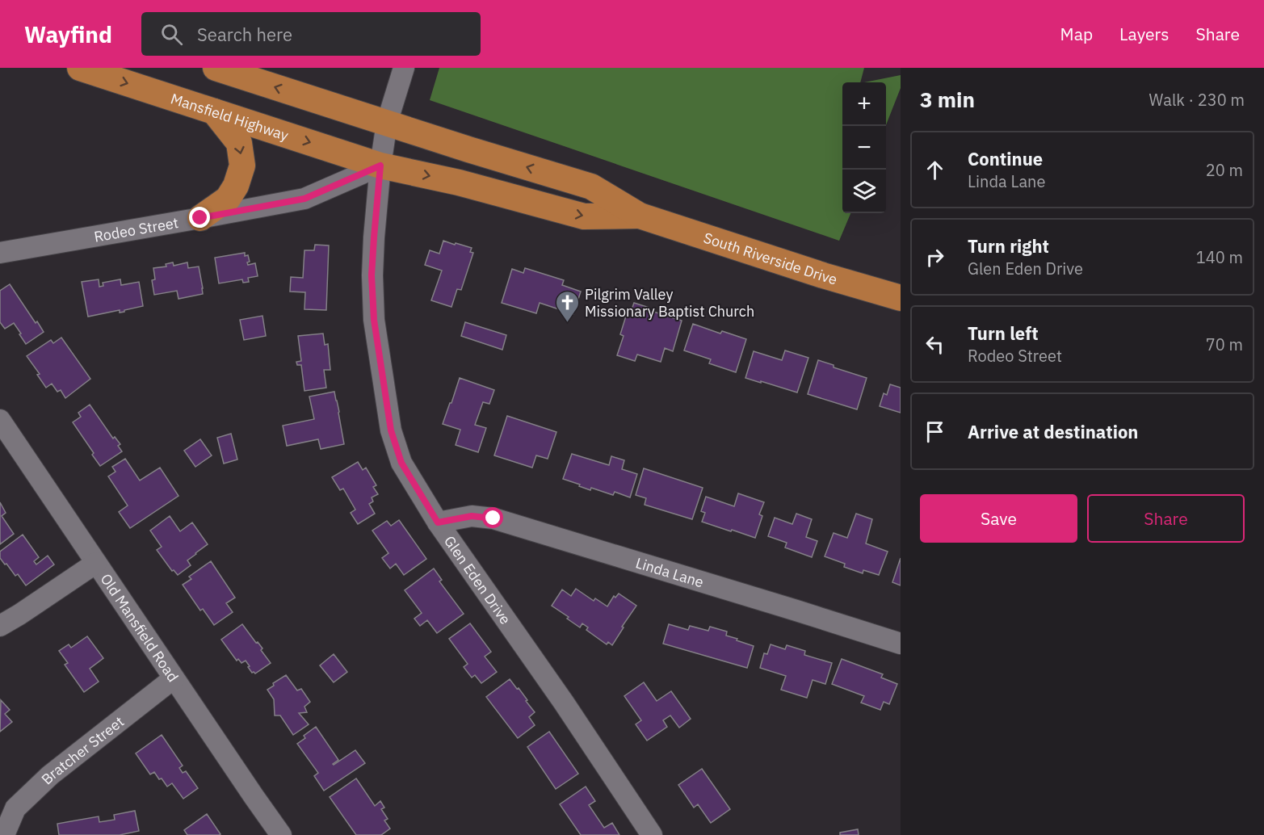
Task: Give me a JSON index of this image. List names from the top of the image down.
{
  "streets": {
    "main road": ["Mansfield Highway", "South Riverside Drive"],
    "street": [
      "Rodeo Street",
      "Linda Lane",
      "Glen Eden Drive",
      "Old Mansfield Road",
      "Bratcher Street"
    ]
  },
  "crossings": [
    ["Mansfield Highway", "Rodeo Street"],
    ["Mansfield Highway", "South Riverside Drive"],
    ["Mansfield Highway", "Glen Eden Drive"],
    ["Rodeo Street", "South Riverside Drive"],
    ["Rodeo Street", "Glen Eden Drive"],
    ["South Riverside Drive", "Glen Eden Drive"],
    ["Linda Lane", "Glen Eden Drive"],
    ["Old Mansfield Road", "Bratcher Street"]
  ],
  "places": {
    "church": ["Pilgrim Valley Missionary Baptist Church"]
  },
  "page": {
    "header": "Wayfind",
    "search": "Search here",
    "nav": ["Map", "Layers", "Share"],
    "heading": ["3 min", "Walk · 230 m"],
    "map_buttons": ["+", "−"],
    "list": [
      ["Continue", "Linda Lane", "20 m"],
      ["Turn right", "Glen Eden Drive", "140 m"],
      ["Turn left", "Rodeo Street", "70 m"],
      "Arrive at destination"
    ],
    "buttons": ["Save", "Share"]
  }
}
